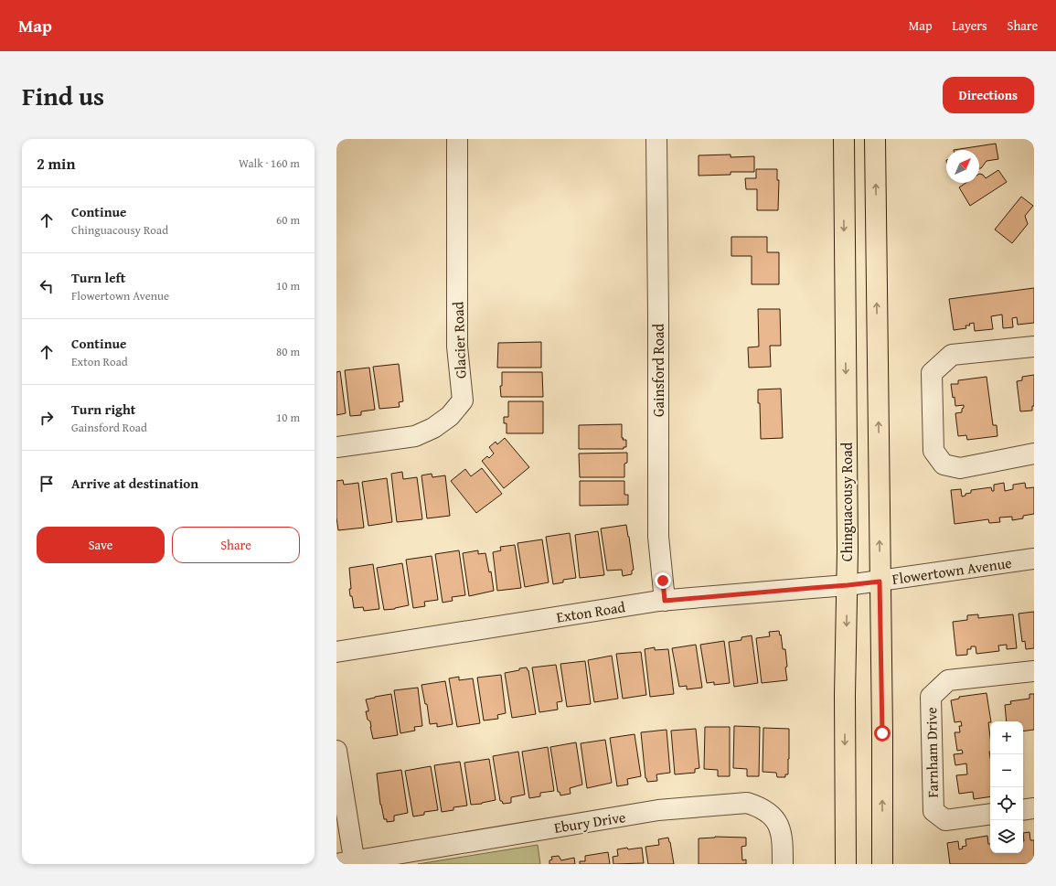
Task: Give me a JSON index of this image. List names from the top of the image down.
{
  "streets": {
    "main road": ["Chinguacousy Road"],
    "street": [
      "Glacier Road",
      "Gainsford Road",
      "Flowertown Avenue",
      "Exton Road",
      "Farnham Drive",
      "Ebury Drive"
    ]
  },
  "crossings": [
    ["Gainsford Road", "Exton Road"],
    ["Chinguacousy Road", "Flowertown Avenue"],
    ["Chinguacousy Road", "Exton Road"],
    ["Flowertown Avenue", "Exton Road"]
  ],
  "north": "top right",
  "page": {
    "header": "Map",
    "nav": ["Map", "Layers", "Share"],
    "title": "Find us",
    "buttons": [
      "Directions",
      ["Save", "Share"]
    ],
    "heading": ["2 min", "Walk · 160 m"],
    "list": [
      ["Continue", "Chinguacousy Road", "60 m"],
      ["Turn left", "Flowertown Avenue", "10 m"],
      ["Continue", "Exton Road", "80 m"],
      ["Turn right", "Gainsford Road", "10 m"],
      "Arrive at destination"
    ],
    "map_buttons": ["+", "−"]
  }
}
